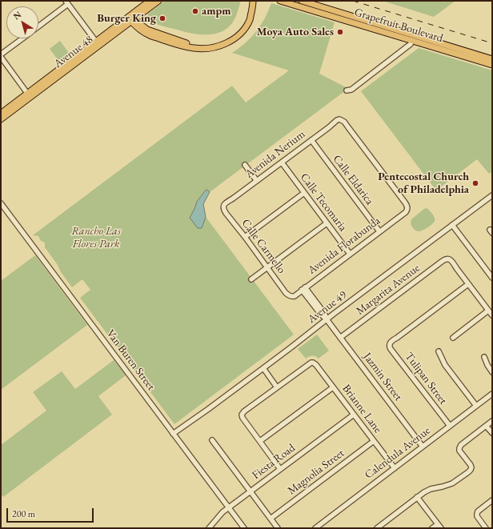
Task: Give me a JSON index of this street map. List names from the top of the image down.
{
  "streets": {
    "main road": ["Grapefruit Boulevard", "Avenue 48"],
    "street": [
      "Avenida Nerium",
      "Calle Eldarica",
      "Calle Tecomaria",
      "Avenida Florabunda",
      "Calle Carmello",
      "Margarita Avenue",
      "Avenue 49",
      "Van Buren Street",
      "Jazmin Street",
      "Tulipan Street",
      "Brianne Lane",
      "Calendula Avenue",
      "Fiesta Road",
      "Magnolia Street"
    ]
  },
  "crossings": [
    ["Avenida Nerium", "Calle Eldarica"],
    ["Avenida Nerium", "Calle Tecomaria"],
    ["Avenida Nerium", "Avenida Florabunda"],
    ["Avenida Nerium", "Calle Carmello"],
    ["Calle Eldarica", "Avenida Florabunda"],
    ["Calle Tecomaria", "Avenida Florabunda"],
    ["Avenida Florabunda", "Calle Carmello"],
    ["Avenida Florabunda", "Jazmin Street"],
    ["Margarita Avenue", "Jazmin Street"],
    ["Margarita Avenue", "Tulipan Street"],
    ["Avenue 49", "Van Buren Street"],
    ["Avenue 49", "Jazmin Street"],
    ["Van Buren Street", "Fiesta Road"],
    ["Jazmin Street", "Calendula Avenue"],
    ["Tulipan Street", "Calendula Avenue"],
    ["Brianne Lane", "Calendula Avenue"],
    ["Brianne Lane", "Fiesta Road"],
    ["Brianne Lane", "Magnolia Street"]
  ],
  "parks": ["Rancho Las Flores Park"],
  "places": [
    "ampm",
    "Burger King",
    "Moya Auto Sales",
    "Pentecostal Church of Philadelphia"
  ],
  "scale_bar": "200 m",
  "north": "top left"
}
